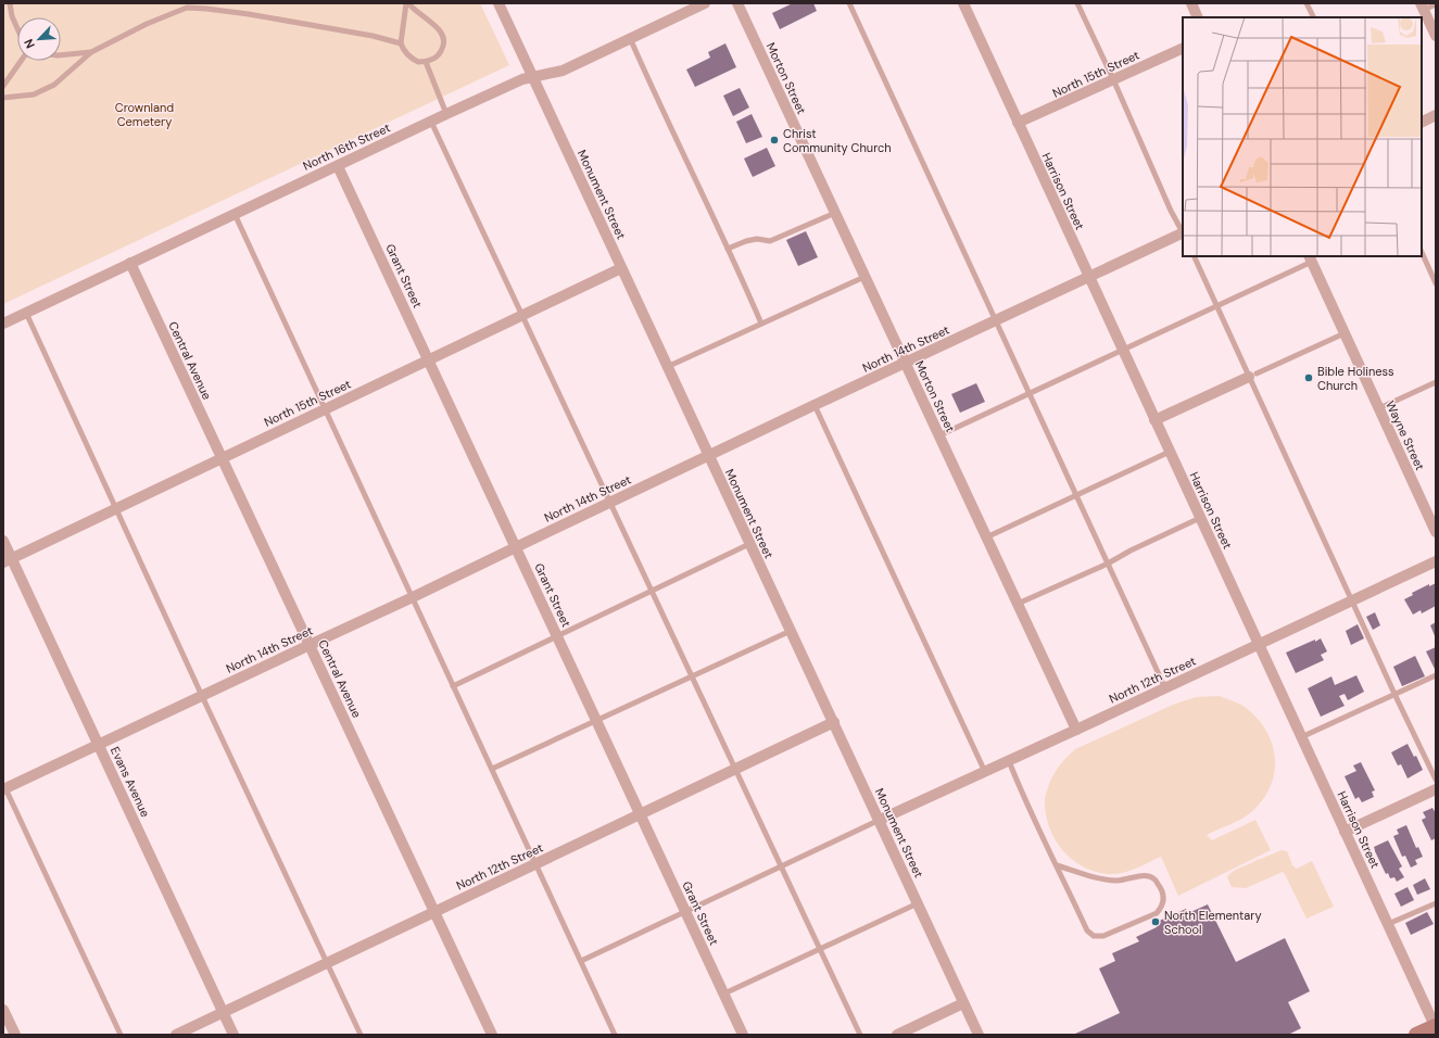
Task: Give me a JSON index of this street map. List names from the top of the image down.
{
  "streets": {
    "street": [
      "North 15th Street",
      "Morton Street",
      "North 16th Street",
      "Harrison Street",
      "Monument Street",
      "Grant Street",
      "North 14th Street",
      "Central Avenue",
      "Wayne Street",
      "North 12th Street",
      "Evans Avenue"
    ]
  },
  "crossings": [
    ["North 15th Street", "Harrison Street"],
    ["North 15th Street", "Monument Street"],
    ["North 15th Street", "Grant Street"],
    ["North 15th Street", "Central Avenue"],
    ["North 15th Street", "Evans Avenue"],
    ["Morton Street", "North 14th Street"],
    ["Morton Street", "North 12th Street"],
    ["North 16th Street", "Monument Street"],
    ["North 16th Street", "Grant Street"],
    ["North 16th Street", "Central Avenue"],
    ["Harrison Street", "North 14th Street"],
    ["Harrison Street", "North 12th Street"],
    ["Monument Street", "North 14th Street"],
    ["Monument Street", "North 12th Street"],
    ["Grant Street", "North 14th Street"],
    ["Grant Street", "North 12th Street"],
    ["North 14th Street", "Central Avenue"],
    ["North 14th Street", "Evans Avenue"],
    ["Central Avenue", "North 12th Street"],
    ["North 12th Street", "Evans Avenue"]
  ],
  "parks": ["Crownland Cemetery"],
  "places": ["Christ Community Church", "Bible Holiness Church", "North Elementary School"],
  "north": "bottom left"
}
